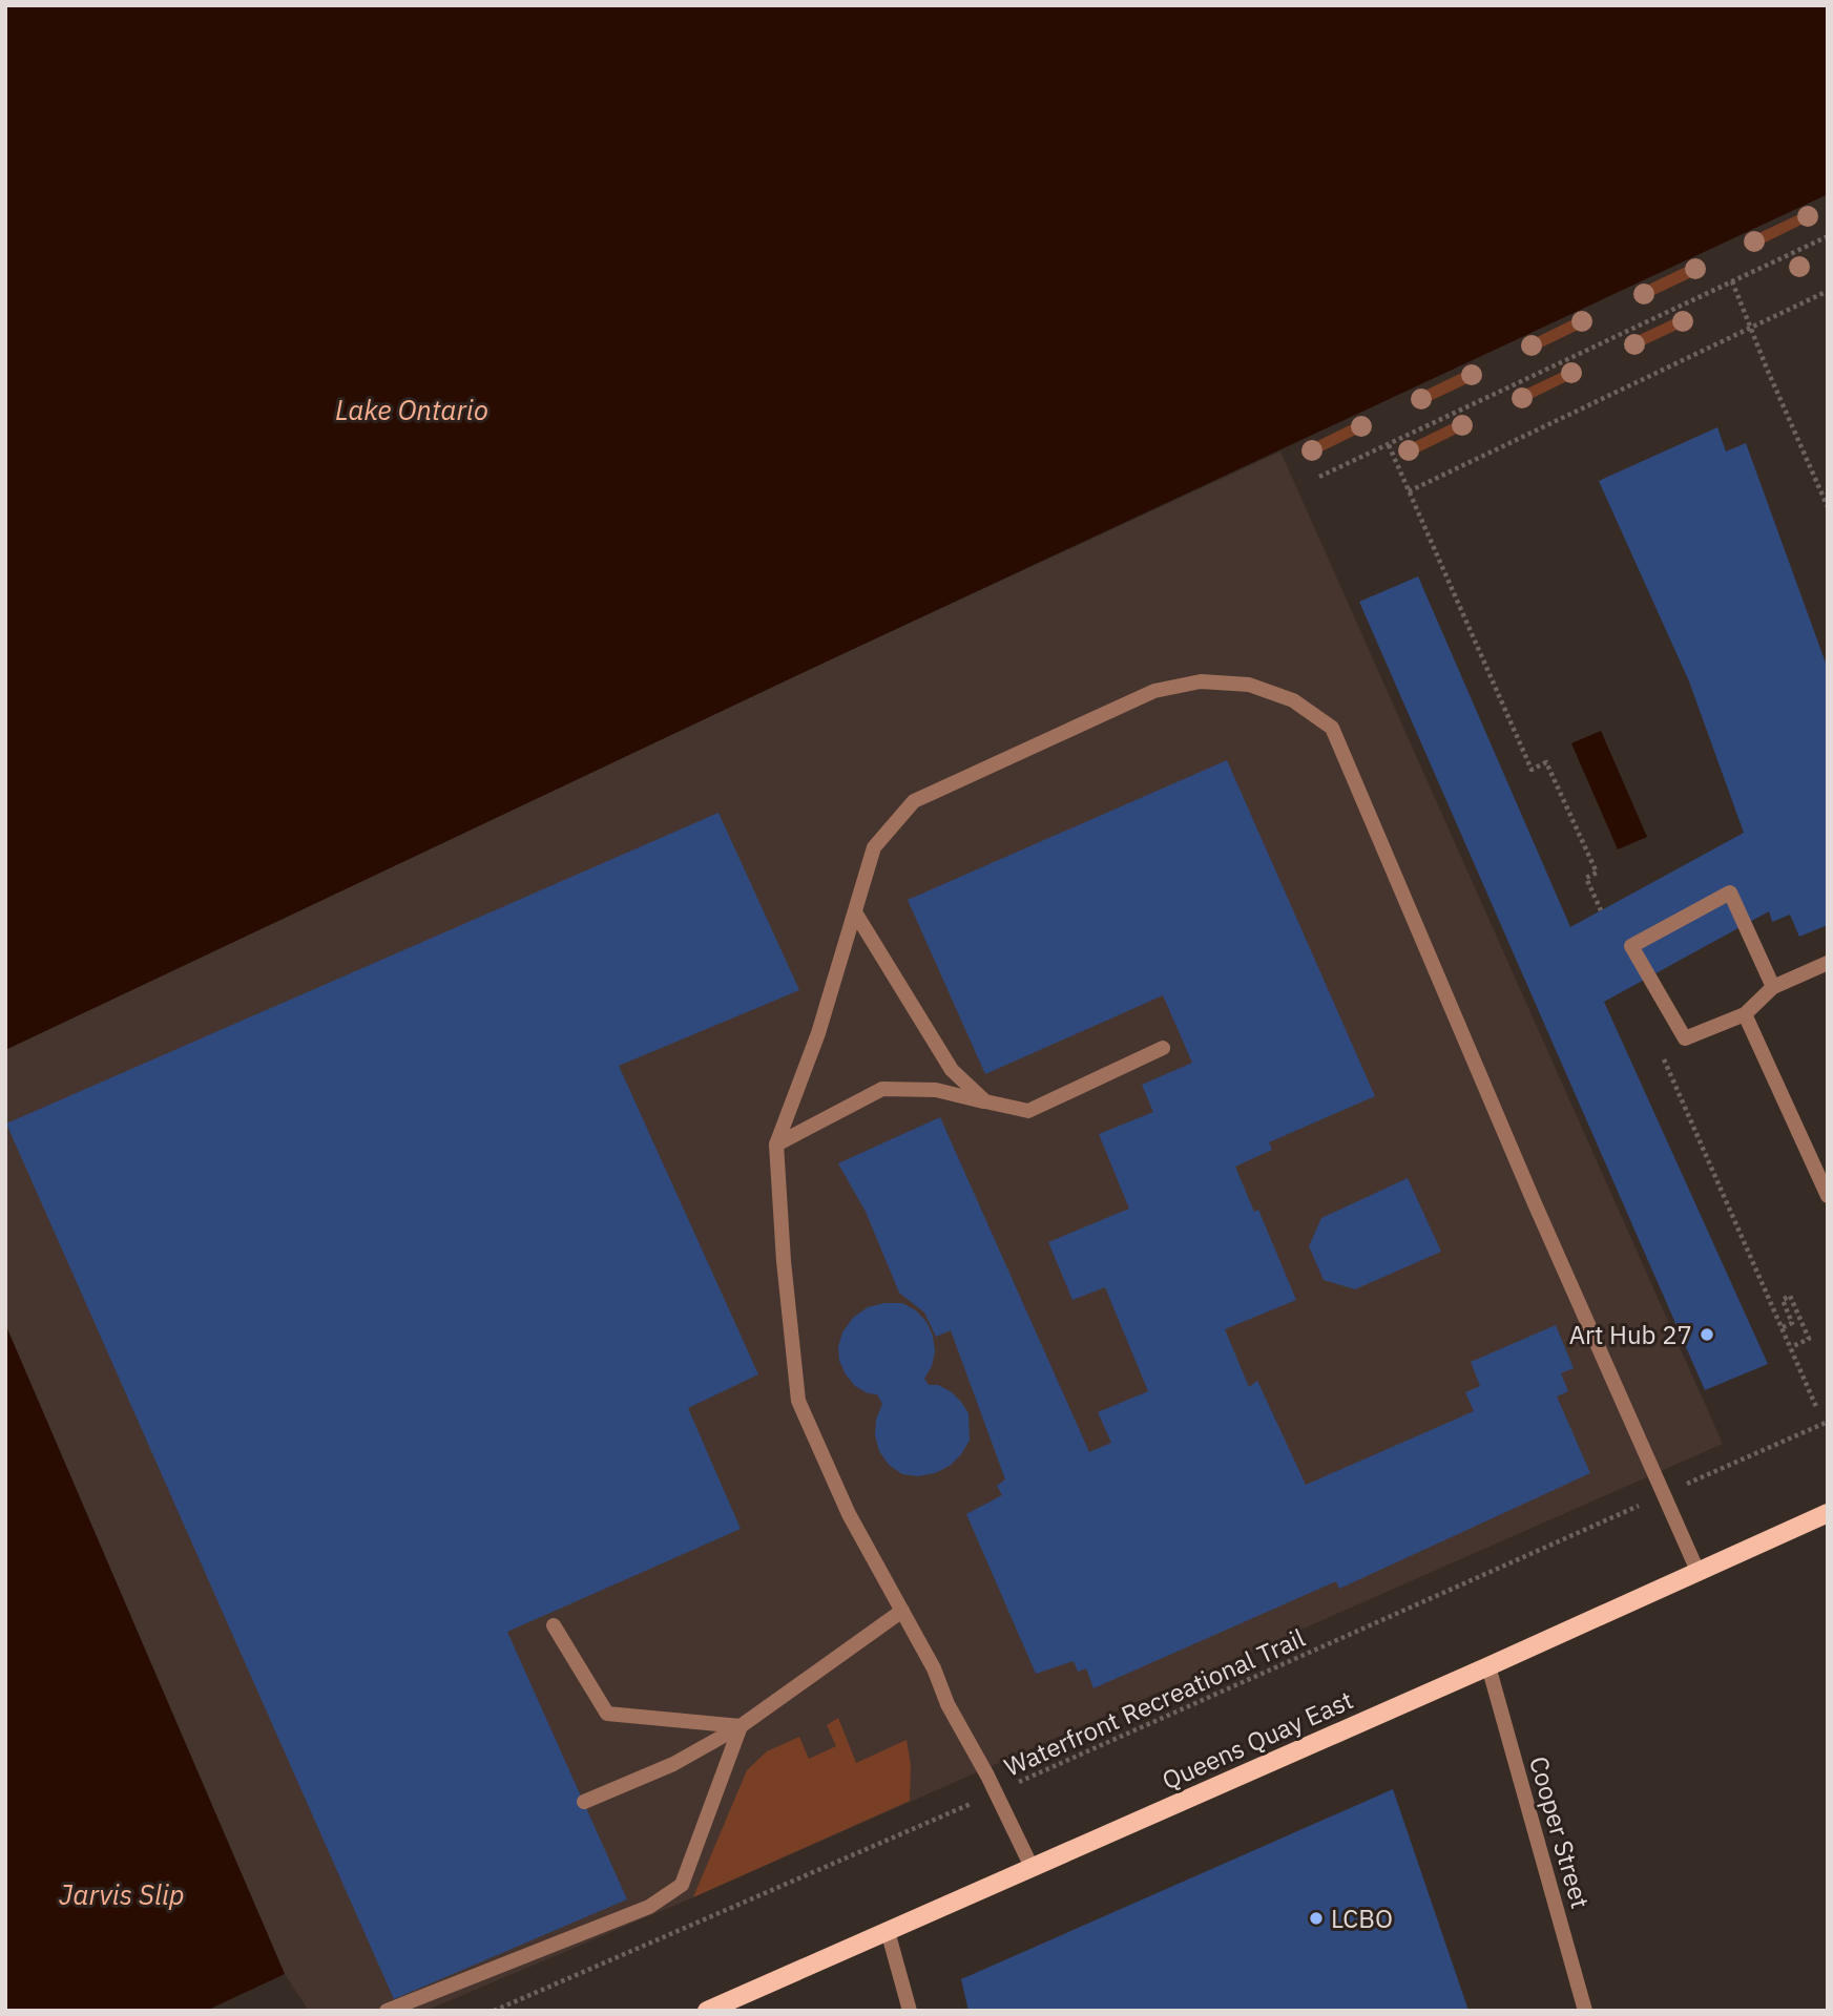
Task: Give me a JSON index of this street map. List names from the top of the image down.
{
  "streets": {
    "main road": ["Queens Quay East"],
    "street": ["Cooper Street"],
    "path": ["Waterfront Recreational Trail"]
  },
  "crossings": [
    ["Queens Quay East", "Cooper Street"]
  ],
  "water": ["Lake Ontario", "Jarvis Slip"],
  "places": ["Art Hub 27", "LCBO"]
}
